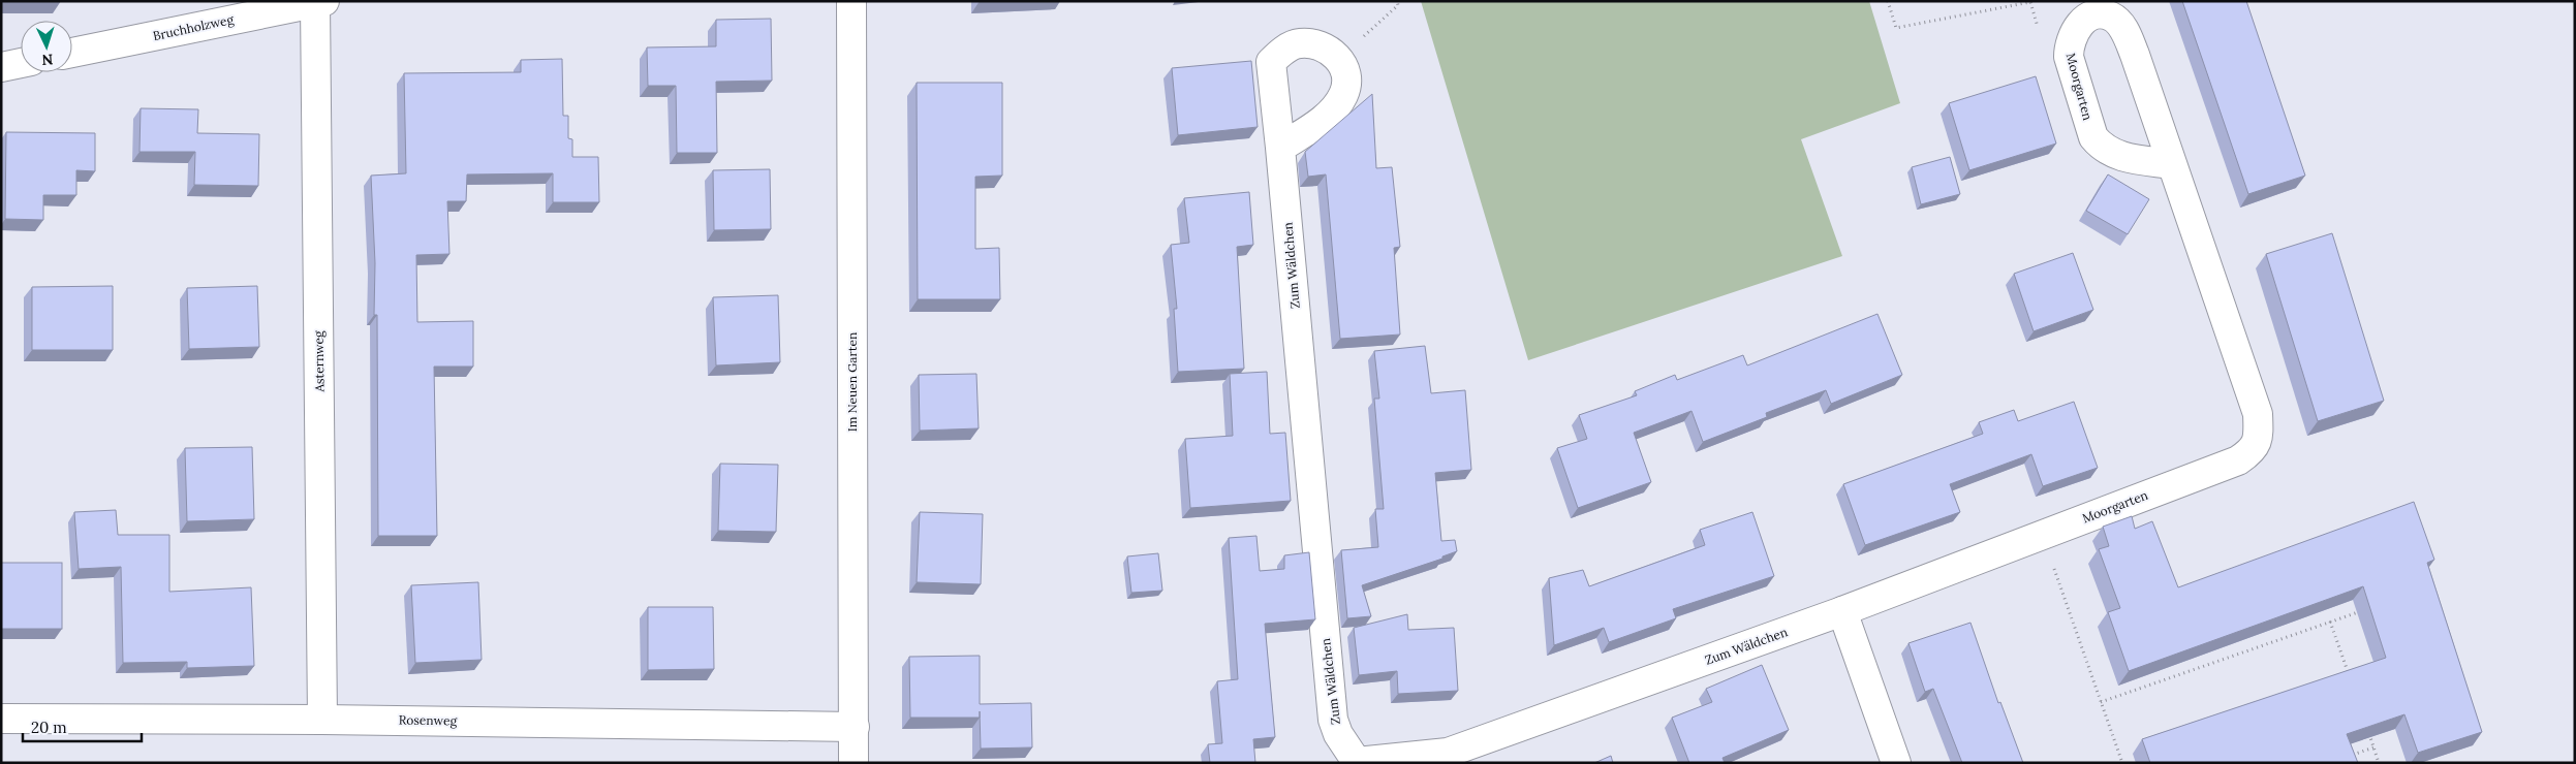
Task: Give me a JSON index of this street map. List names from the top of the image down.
{
  "streets": {
    "street": [
      "Bruchholzweg",
      "Moorgarten",
      "Zum Wäldchen",
      "Asternweg",
      "Im Neuen Garten",
      "Rosenweg"
    ]
  },
  "crossings": [
    ["Bruchholzweg", "Asternweg"],
    ["Moorgarten", "Zum Wäldchen"],
    ["Asternweg", "Rosenweg"],
    ["Im Neuen Garten", "Rosenweg"]
  ],
  "scale_bar": "20 m",
  "north": "bottom"
}
